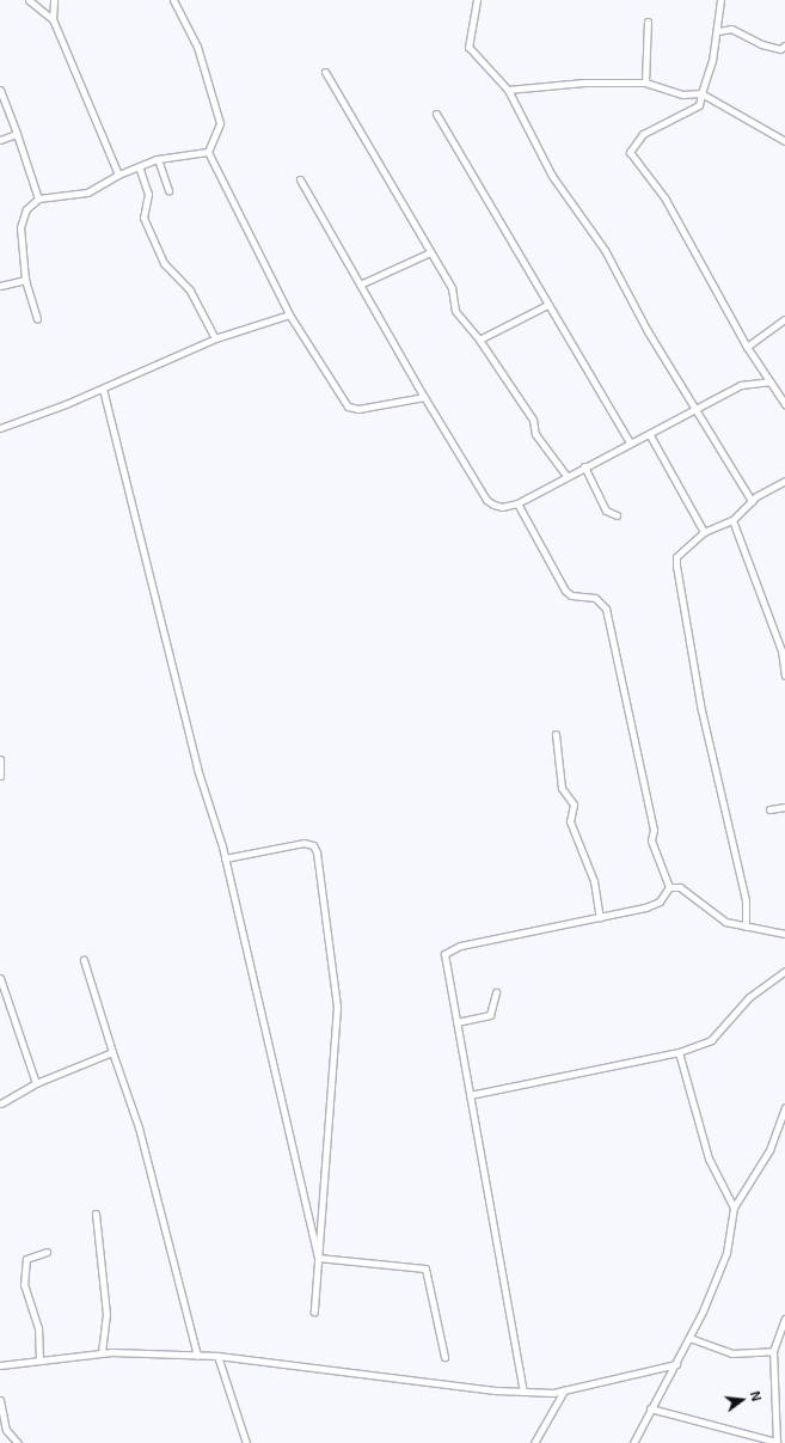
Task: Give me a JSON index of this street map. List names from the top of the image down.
{
  "north": "right"
}
